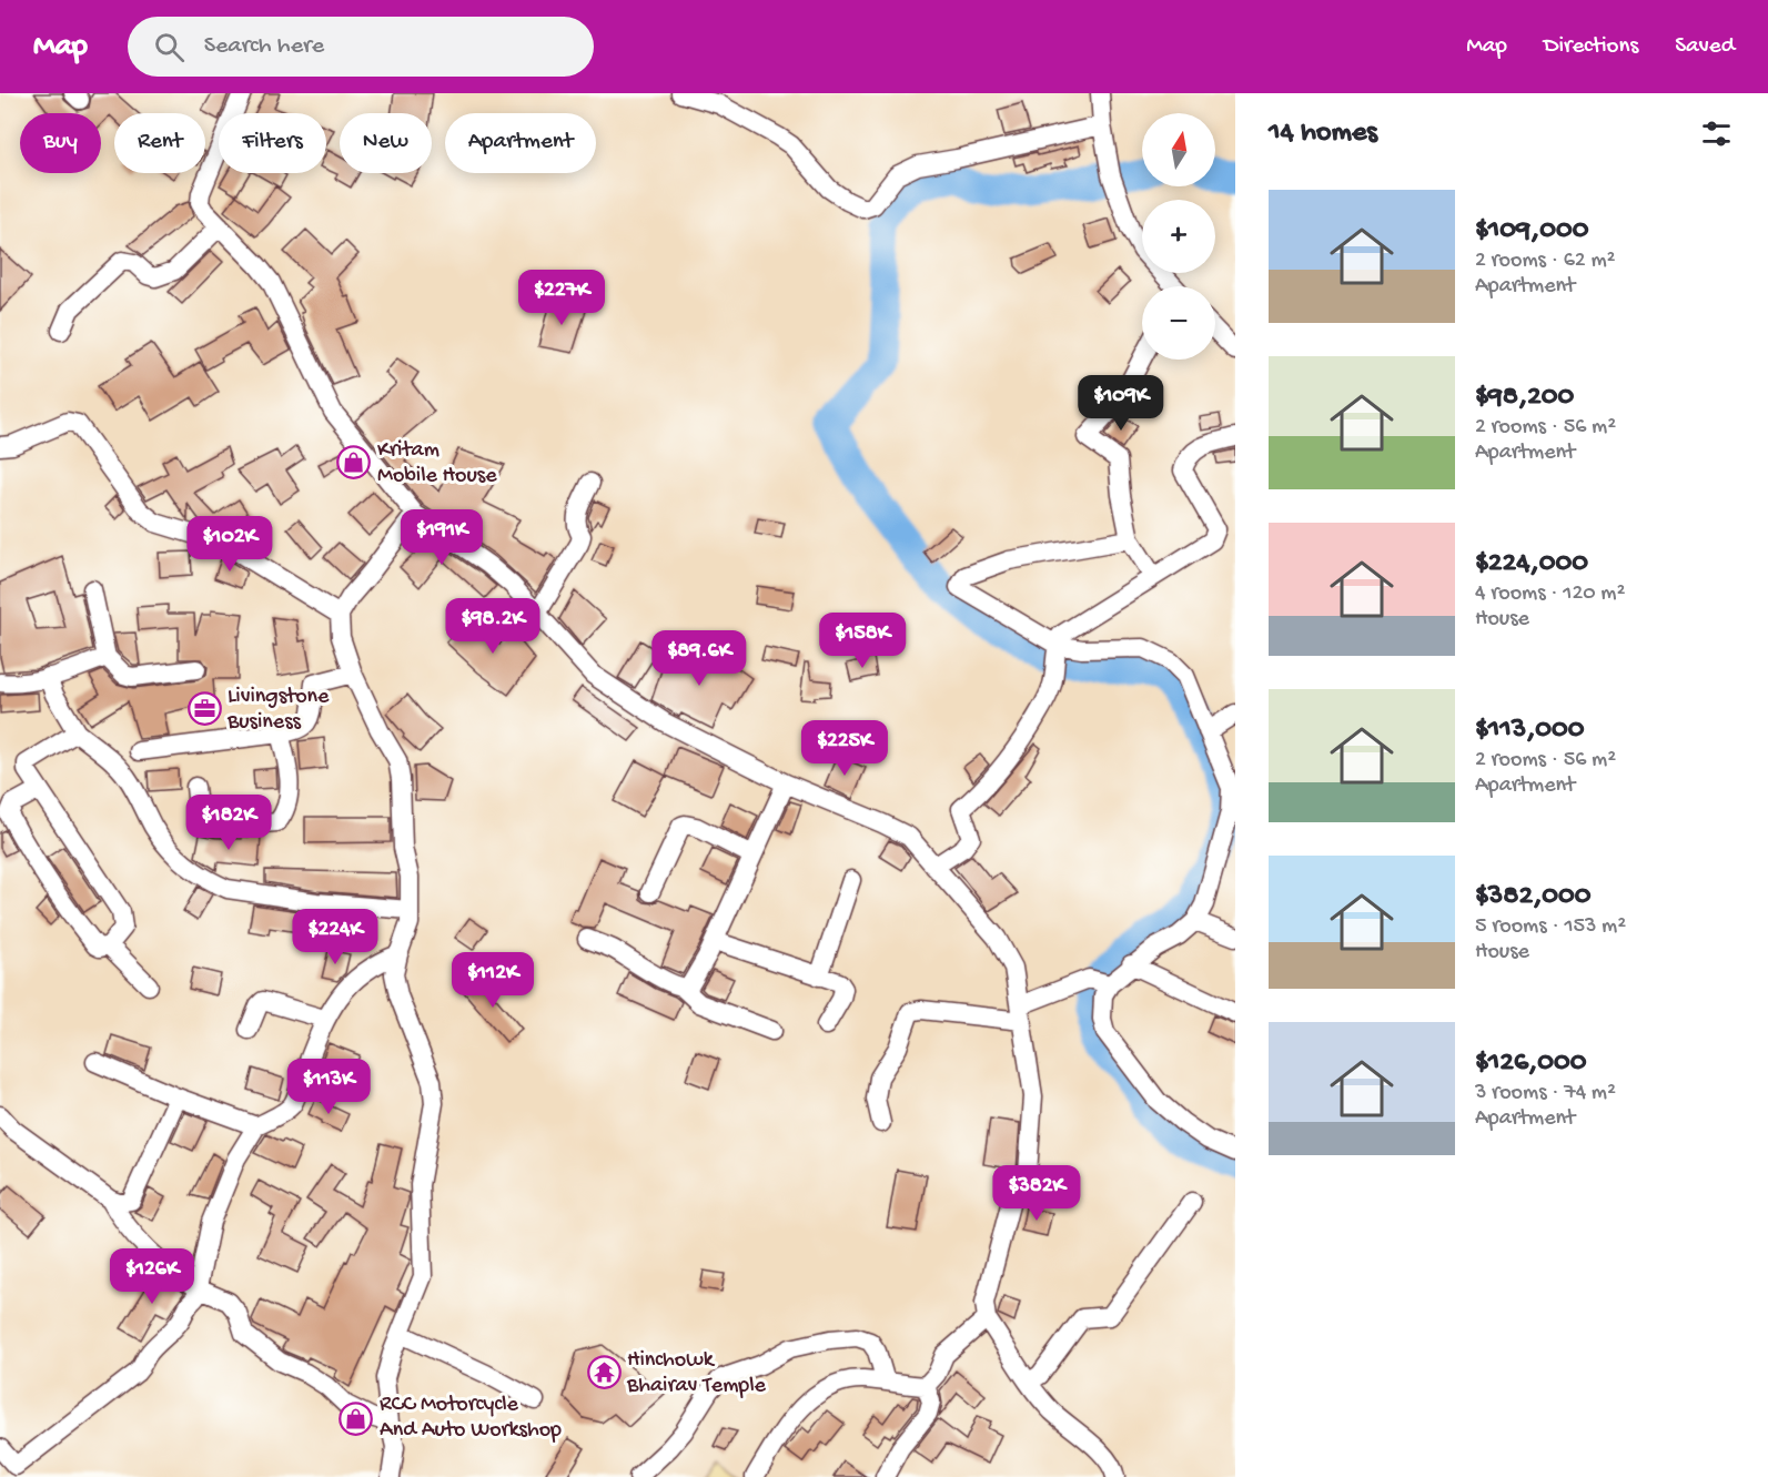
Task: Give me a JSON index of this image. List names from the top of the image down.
{
  "places": {
    "shop": ["Kritam Mobile House", "RCC Motorcycle And Auto Workshop"],
    "office": ["Livingstone Business"],
    "temple": ["Hinchowk Bhairav Temple"]
  },
  "north": "top",
  "page": {
    "header": "Map",
    "search": "Search here",
    "nav": ["Map", "Directions", "Saved"],
    "heading": "14 homes",
    "map_buttons": ["+", "−"],
    "chip": [
      "Buy",
      "Rent",
      "Filters",
      "New",
      "Apartment"
    ],
    "list": [
      {
        "name": "$109,000",
        "note": "2 rooms · 62 m² · Apartment"
      },
      {
        "name": "$98,200",
        "note": "2 rooms · 56 m² · Apartment"
      },
      {
        "name": "$224,000",
        "note": "4 rooms · 120 m² · House"
      },
      {
        "name": "$113,000",
        "note": "2 rooms · 56 m² · Apartment"
      },
      {
        "name": "$382,000",
        "note": "5 rooms · 153 m² · House"
      },
      {
        "name": "$126,000",
        "note": "3 rooms · 74 m² · Apartment"
      }
    ],
    "price": [
      "$227K",
      "$109K",
      "$191K",
      "$102K",
      "$98.2K",
      "$158K",
      "$89.6K",
      "$225K",
      "$182K",
      "$224K",
      "$112K",
      "$113K",
      "$382K",
      "$126K"
    ]
  }
}
